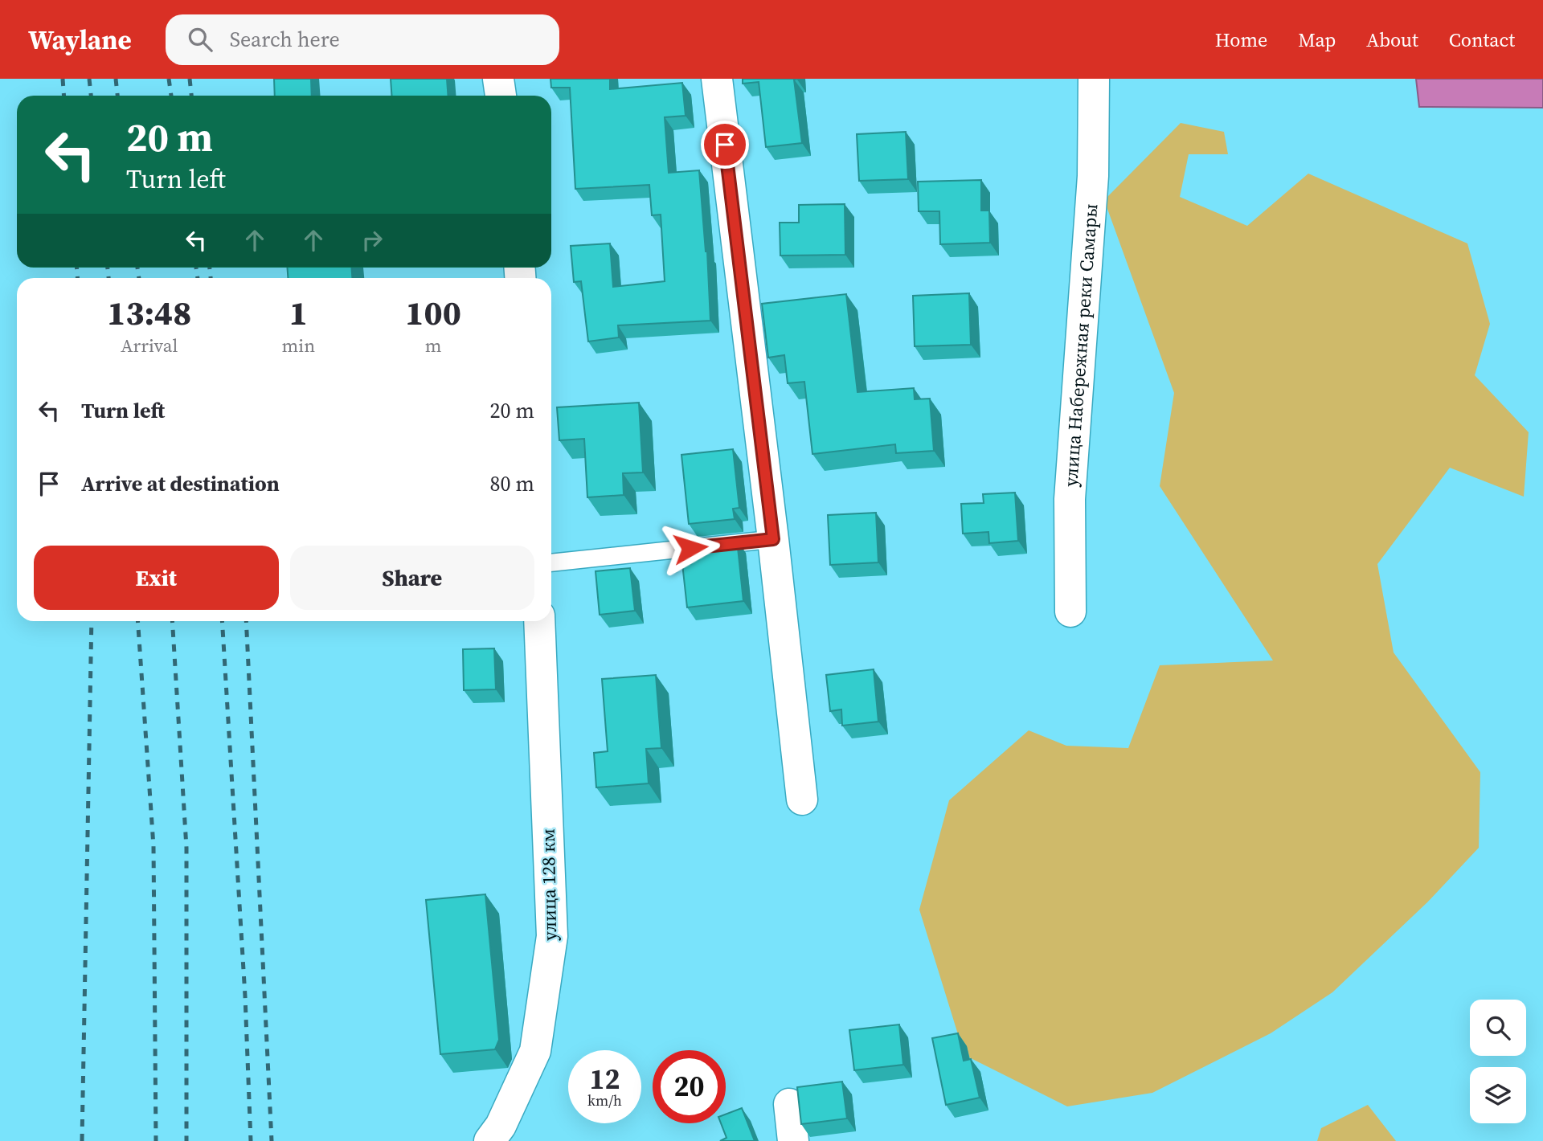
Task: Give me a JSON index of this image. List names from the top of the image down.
{
  "streets": {
    "street": ["улица Набережная реки Самары", "улица 128 км"]
  },
  "page": {
    "header": "Waylane",
    "search": "Search here",
    "nav": [
      "Home",
      "Map",
      "About",
      "Contact"
    ],
    "turn": ["20 m", "Turn left"],
    "eta": [
      "13:48",
      "Arrival",
      "1",
      "min",
      "100",
      "m"
    ],
    "list": [
      {
        "name": "Turn left",
        "value": "20 m"
      },
      {
        "name": "Arrive at destination",
        "value": "80 m"
      }
    ],
    "buttons": ["Exit", "Share"],
    "speed": "12 km/h",
    "limit": "20"
  }
}
